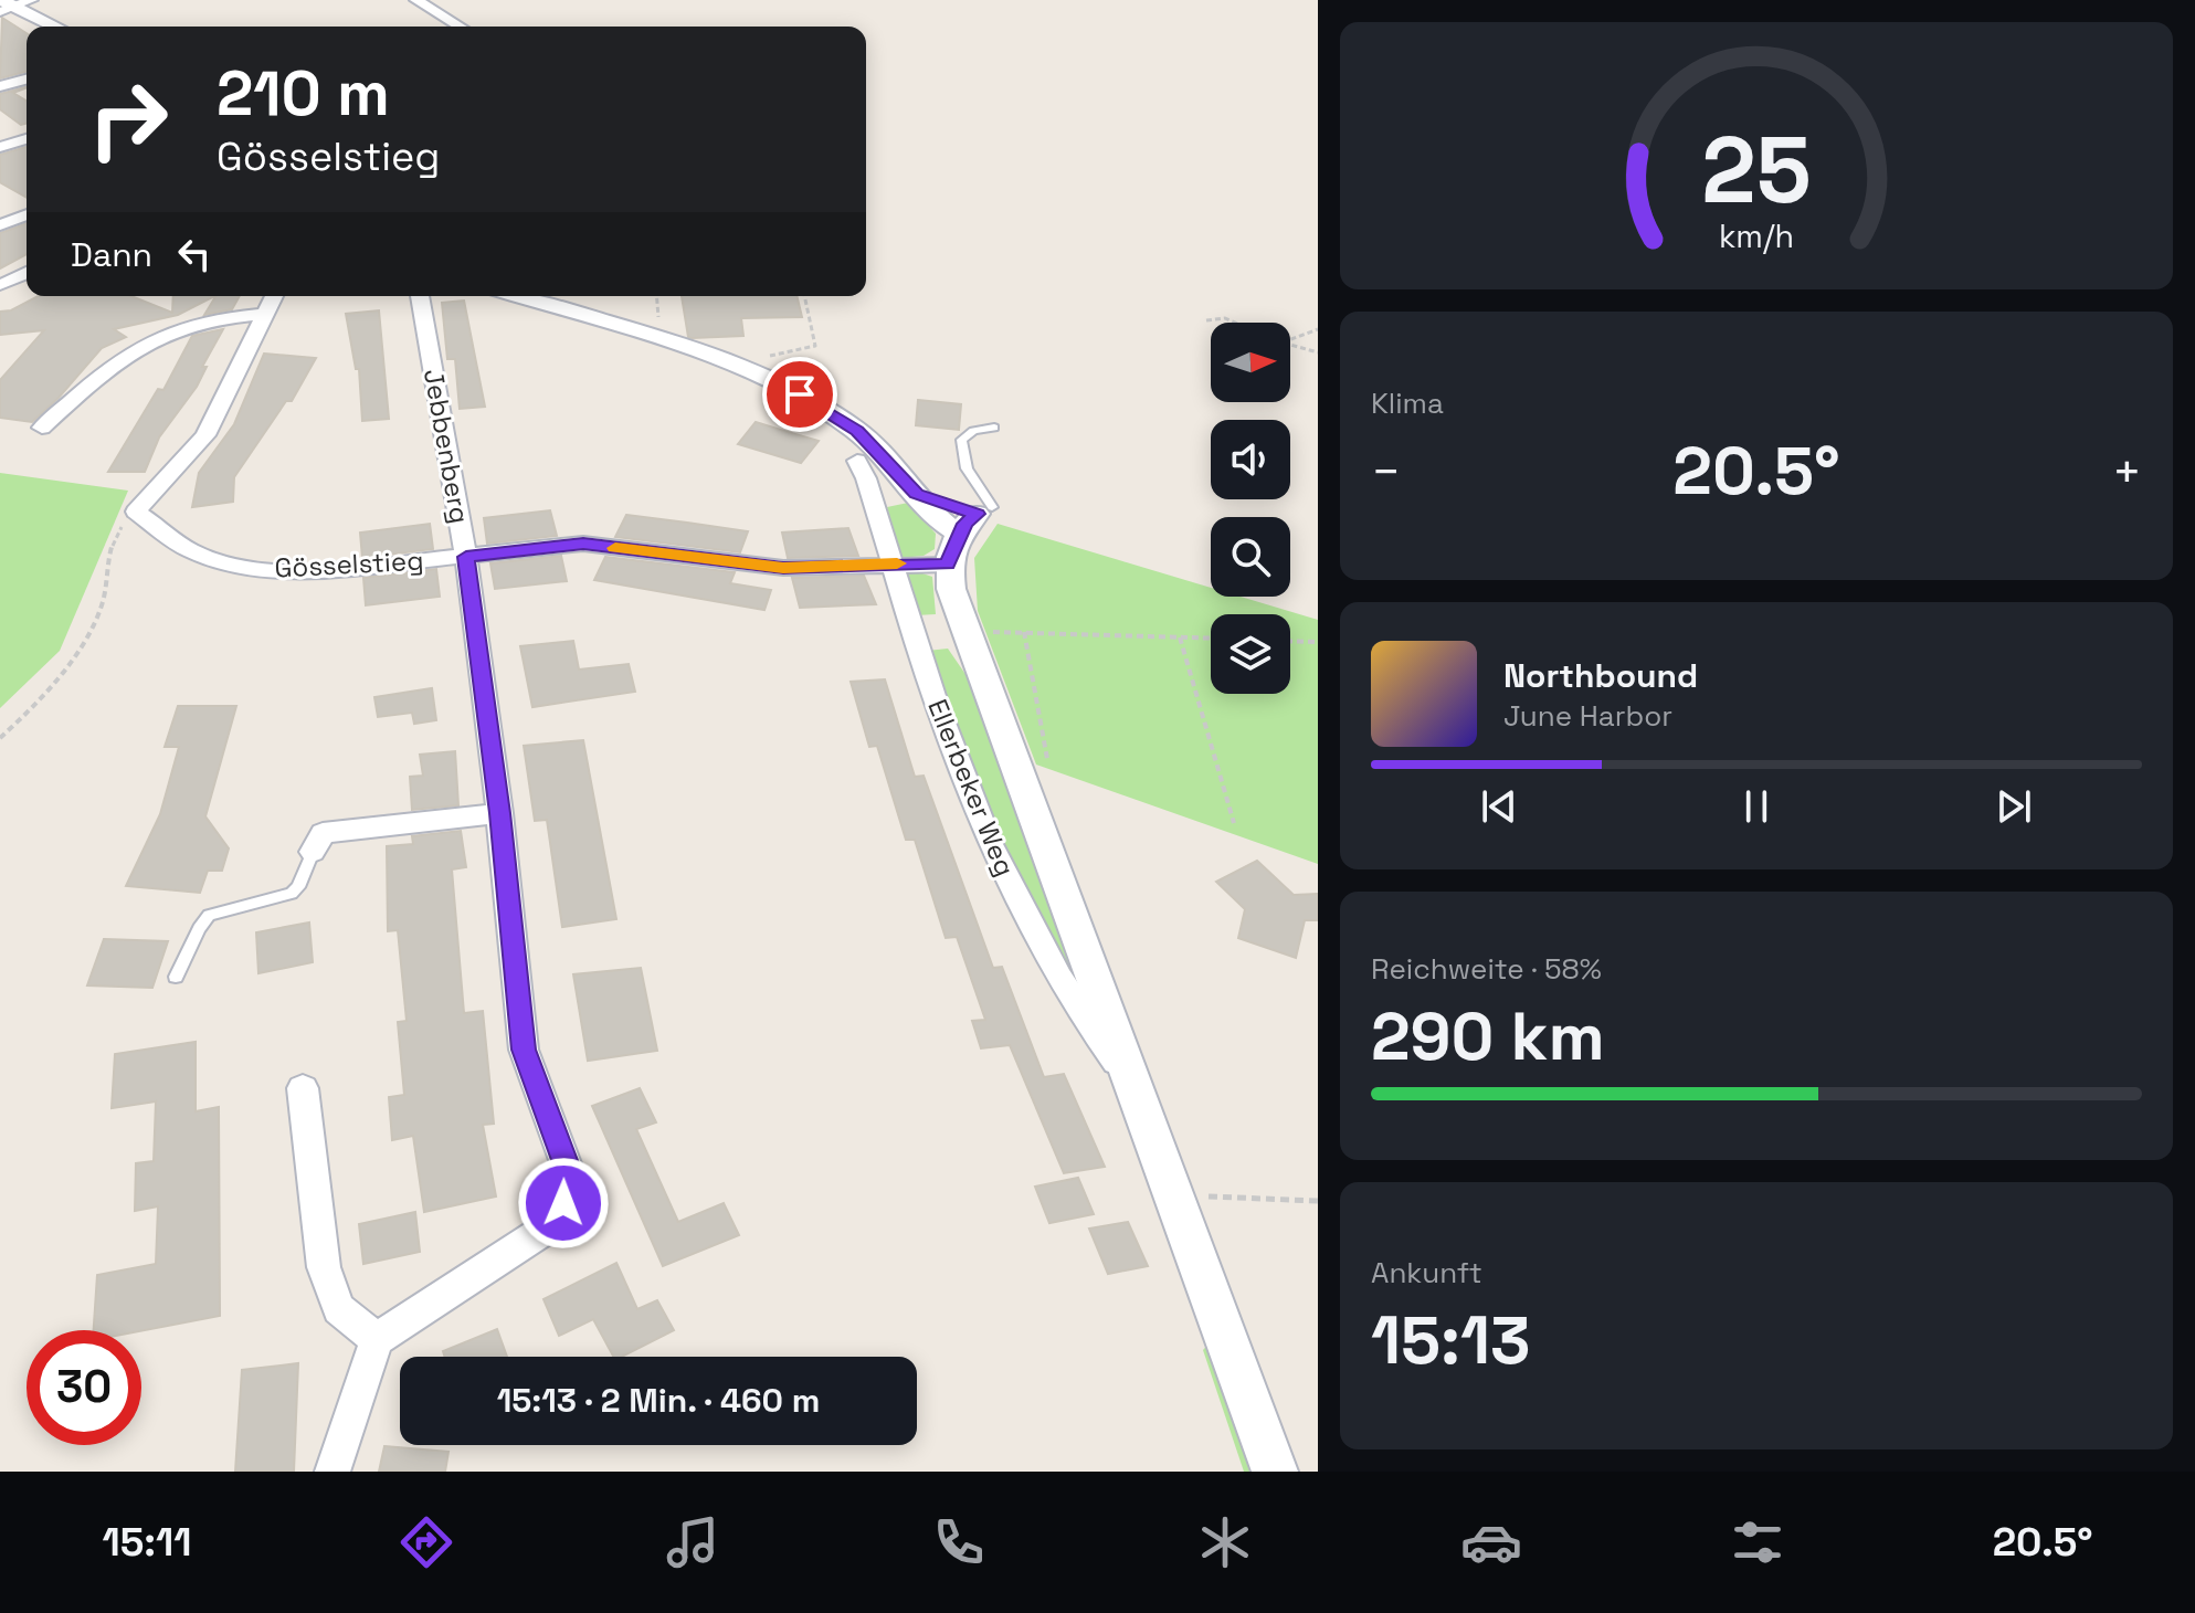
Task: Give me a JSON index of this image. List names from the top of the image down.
{
  "streets": {
    "street": ["Jebbenberg", "Gösselstieg", "Ellerbeker Weg"]
  },
  "crossings": [
    ["Jebbenberg", "Gösselstieg"],
    ["Gösselstieg", "Ellerbeker Weg"]
  ],
  "north": "right",
  "page": {
    "turn": ["210 m", "Gösselstieg"],
    "then": "Dann",
    "tile": [
      "Klima",
      ["Reichweite · 58%", "290 km"],
      ["Ankunft", "15:13"]
    ],
    "heat": ["−", "20.5°", "+"],
    "song": ["Northbound", "June Harbor"],
    "limit": "30",
    "trip": "15:13 · 2 Min. · 460 m",
    "tabs": ["15:11", "20.5°"],
    "gauge": ["25", "km/h"]
  }
}
